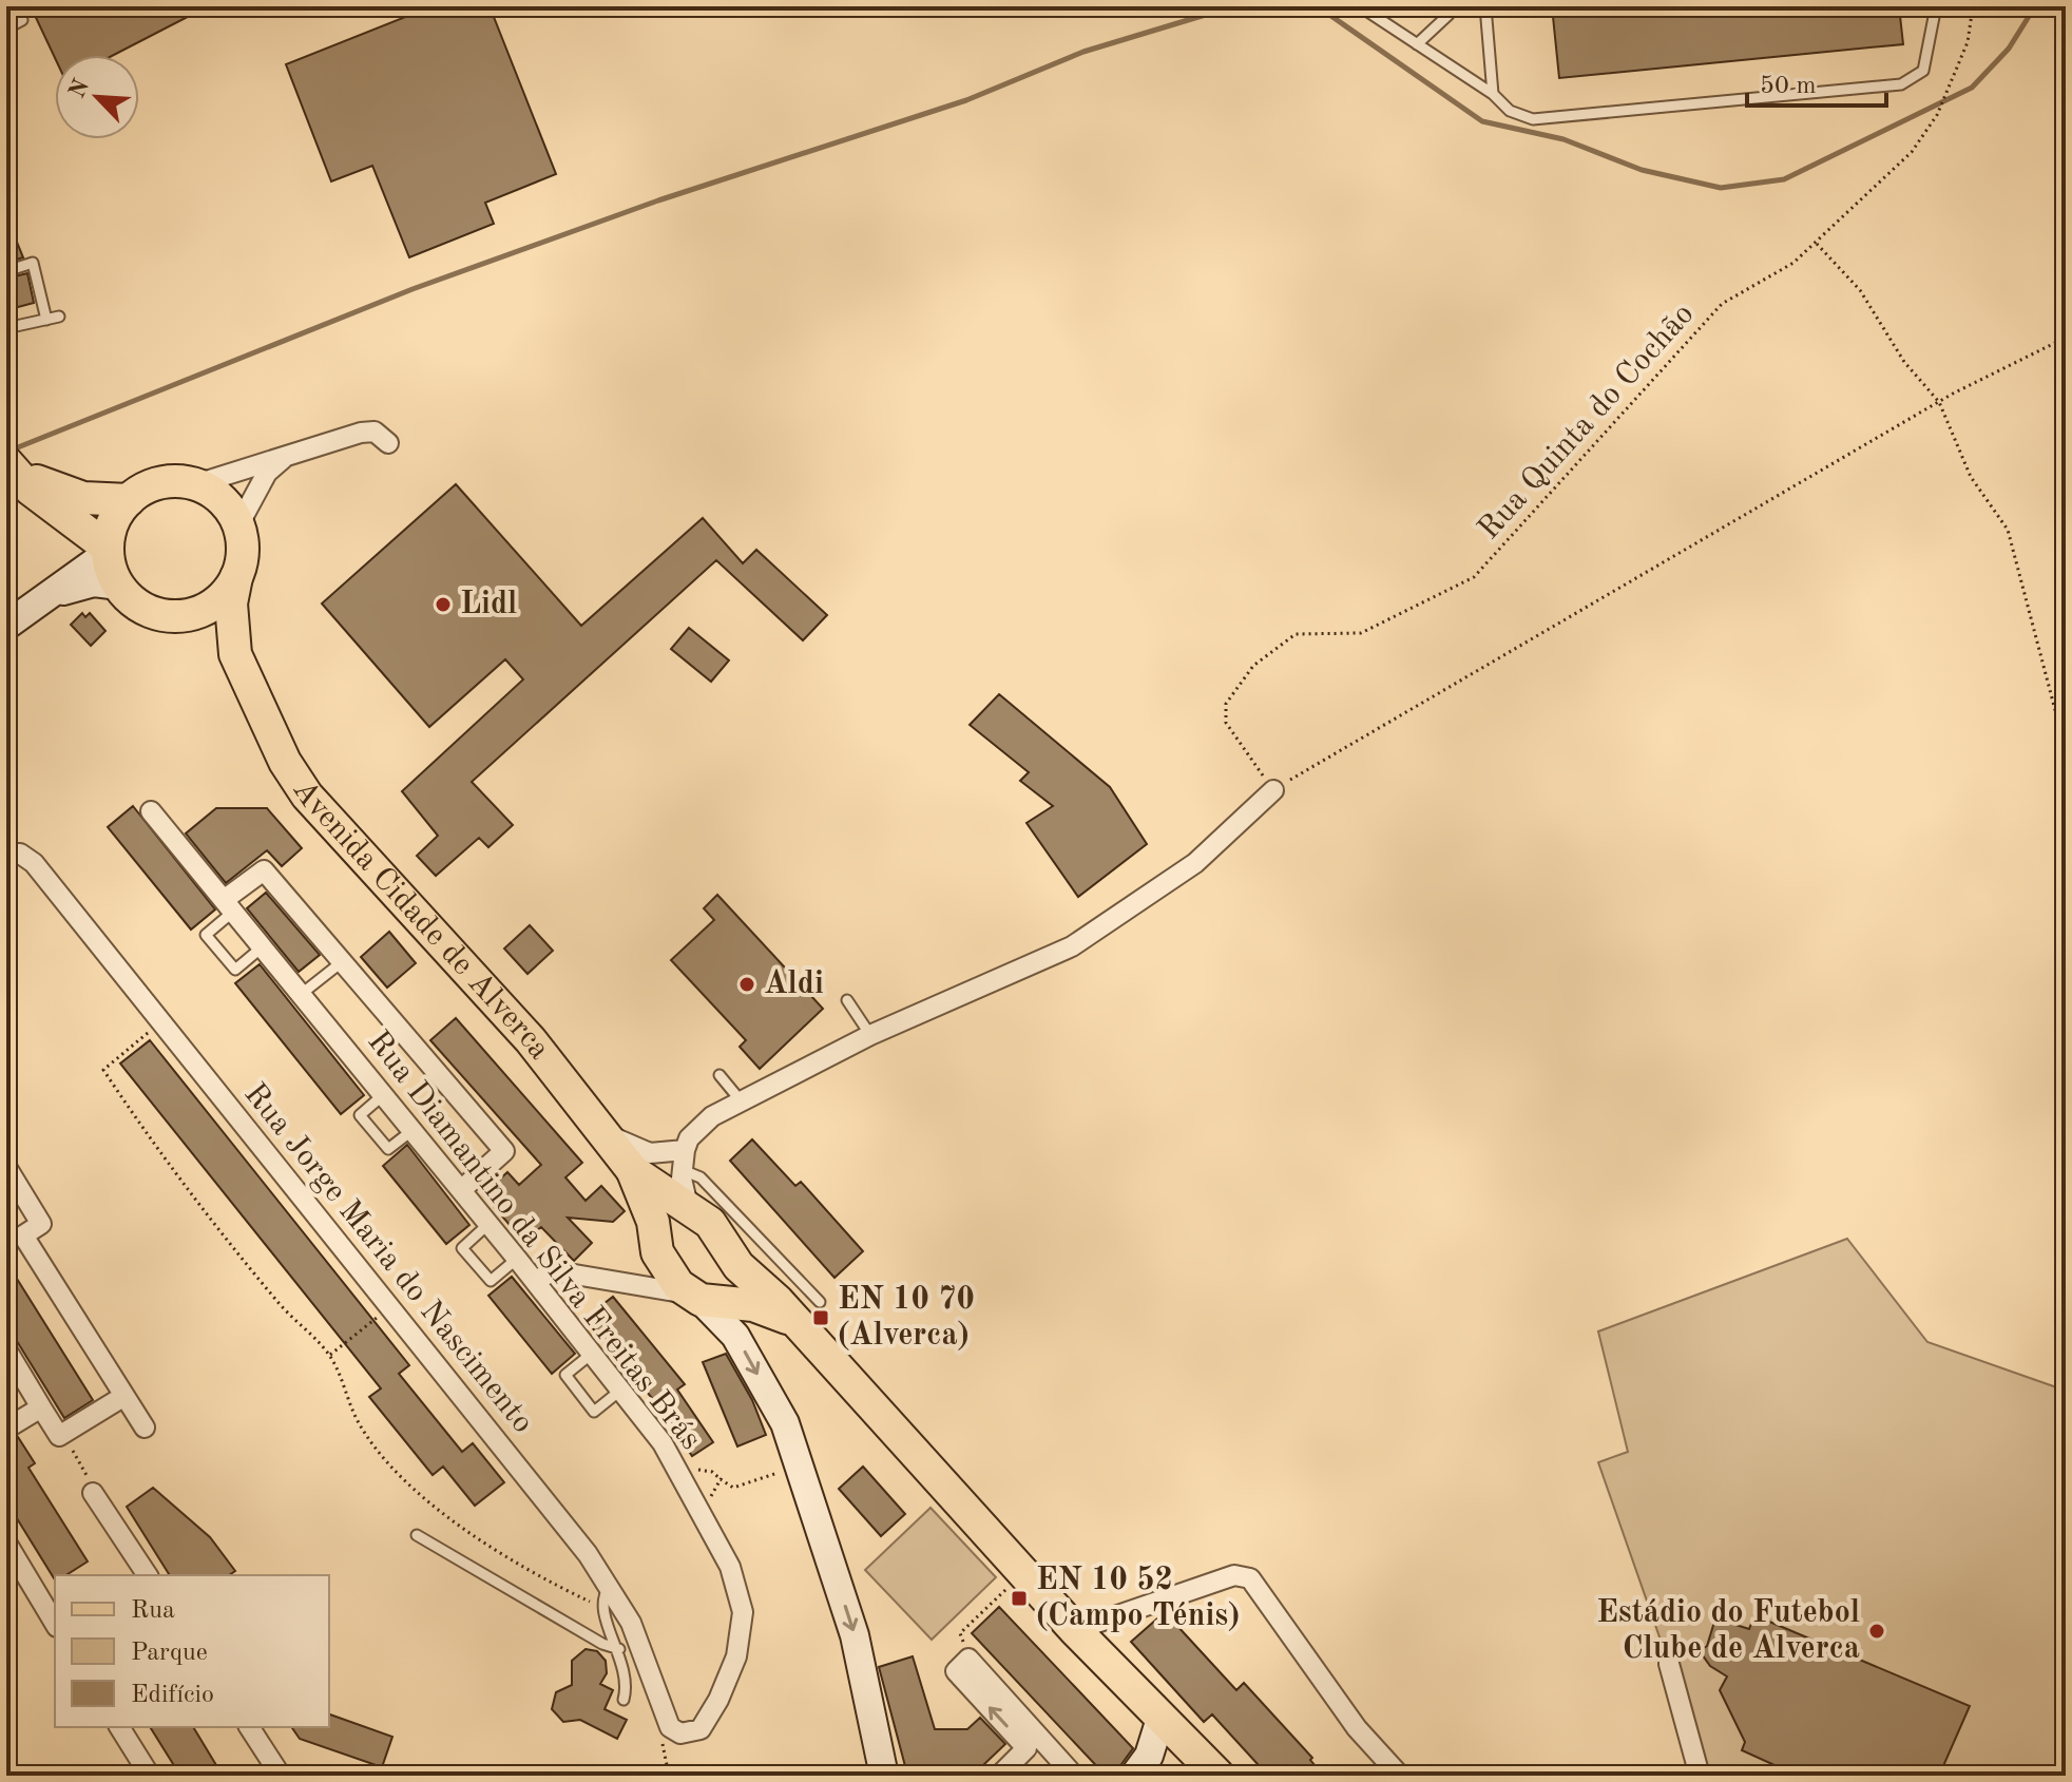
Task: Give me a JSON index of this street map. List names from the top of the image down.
{
  "streets": {
    "main road": ["Avenida Cidade de Alverca"],
    "street": ["Rua Diamantino da Silva Freitas Brás", "Rua Jorge Maria do Nascimento"],
    "path": ["Rua Quinta do Cochão"]
  },
  "crossings": [
    ["Rua Diamantino da Silva Freitas Brás", "Rua Jorge Maria do Nascimento"]
  ],
  "places": {
    "other": ["Lidl", "Aldi", "Estádio do Futebol Clube de Alverca"],
    "transit": ["EN 10 70 (Alverca)", "EN 10 52 (Campo Ténis)"]
  },
  "legend": ["Rua", "Parque", "Edifício"],
  "scale_bar": "50 m",
  "north": "top left"
}
